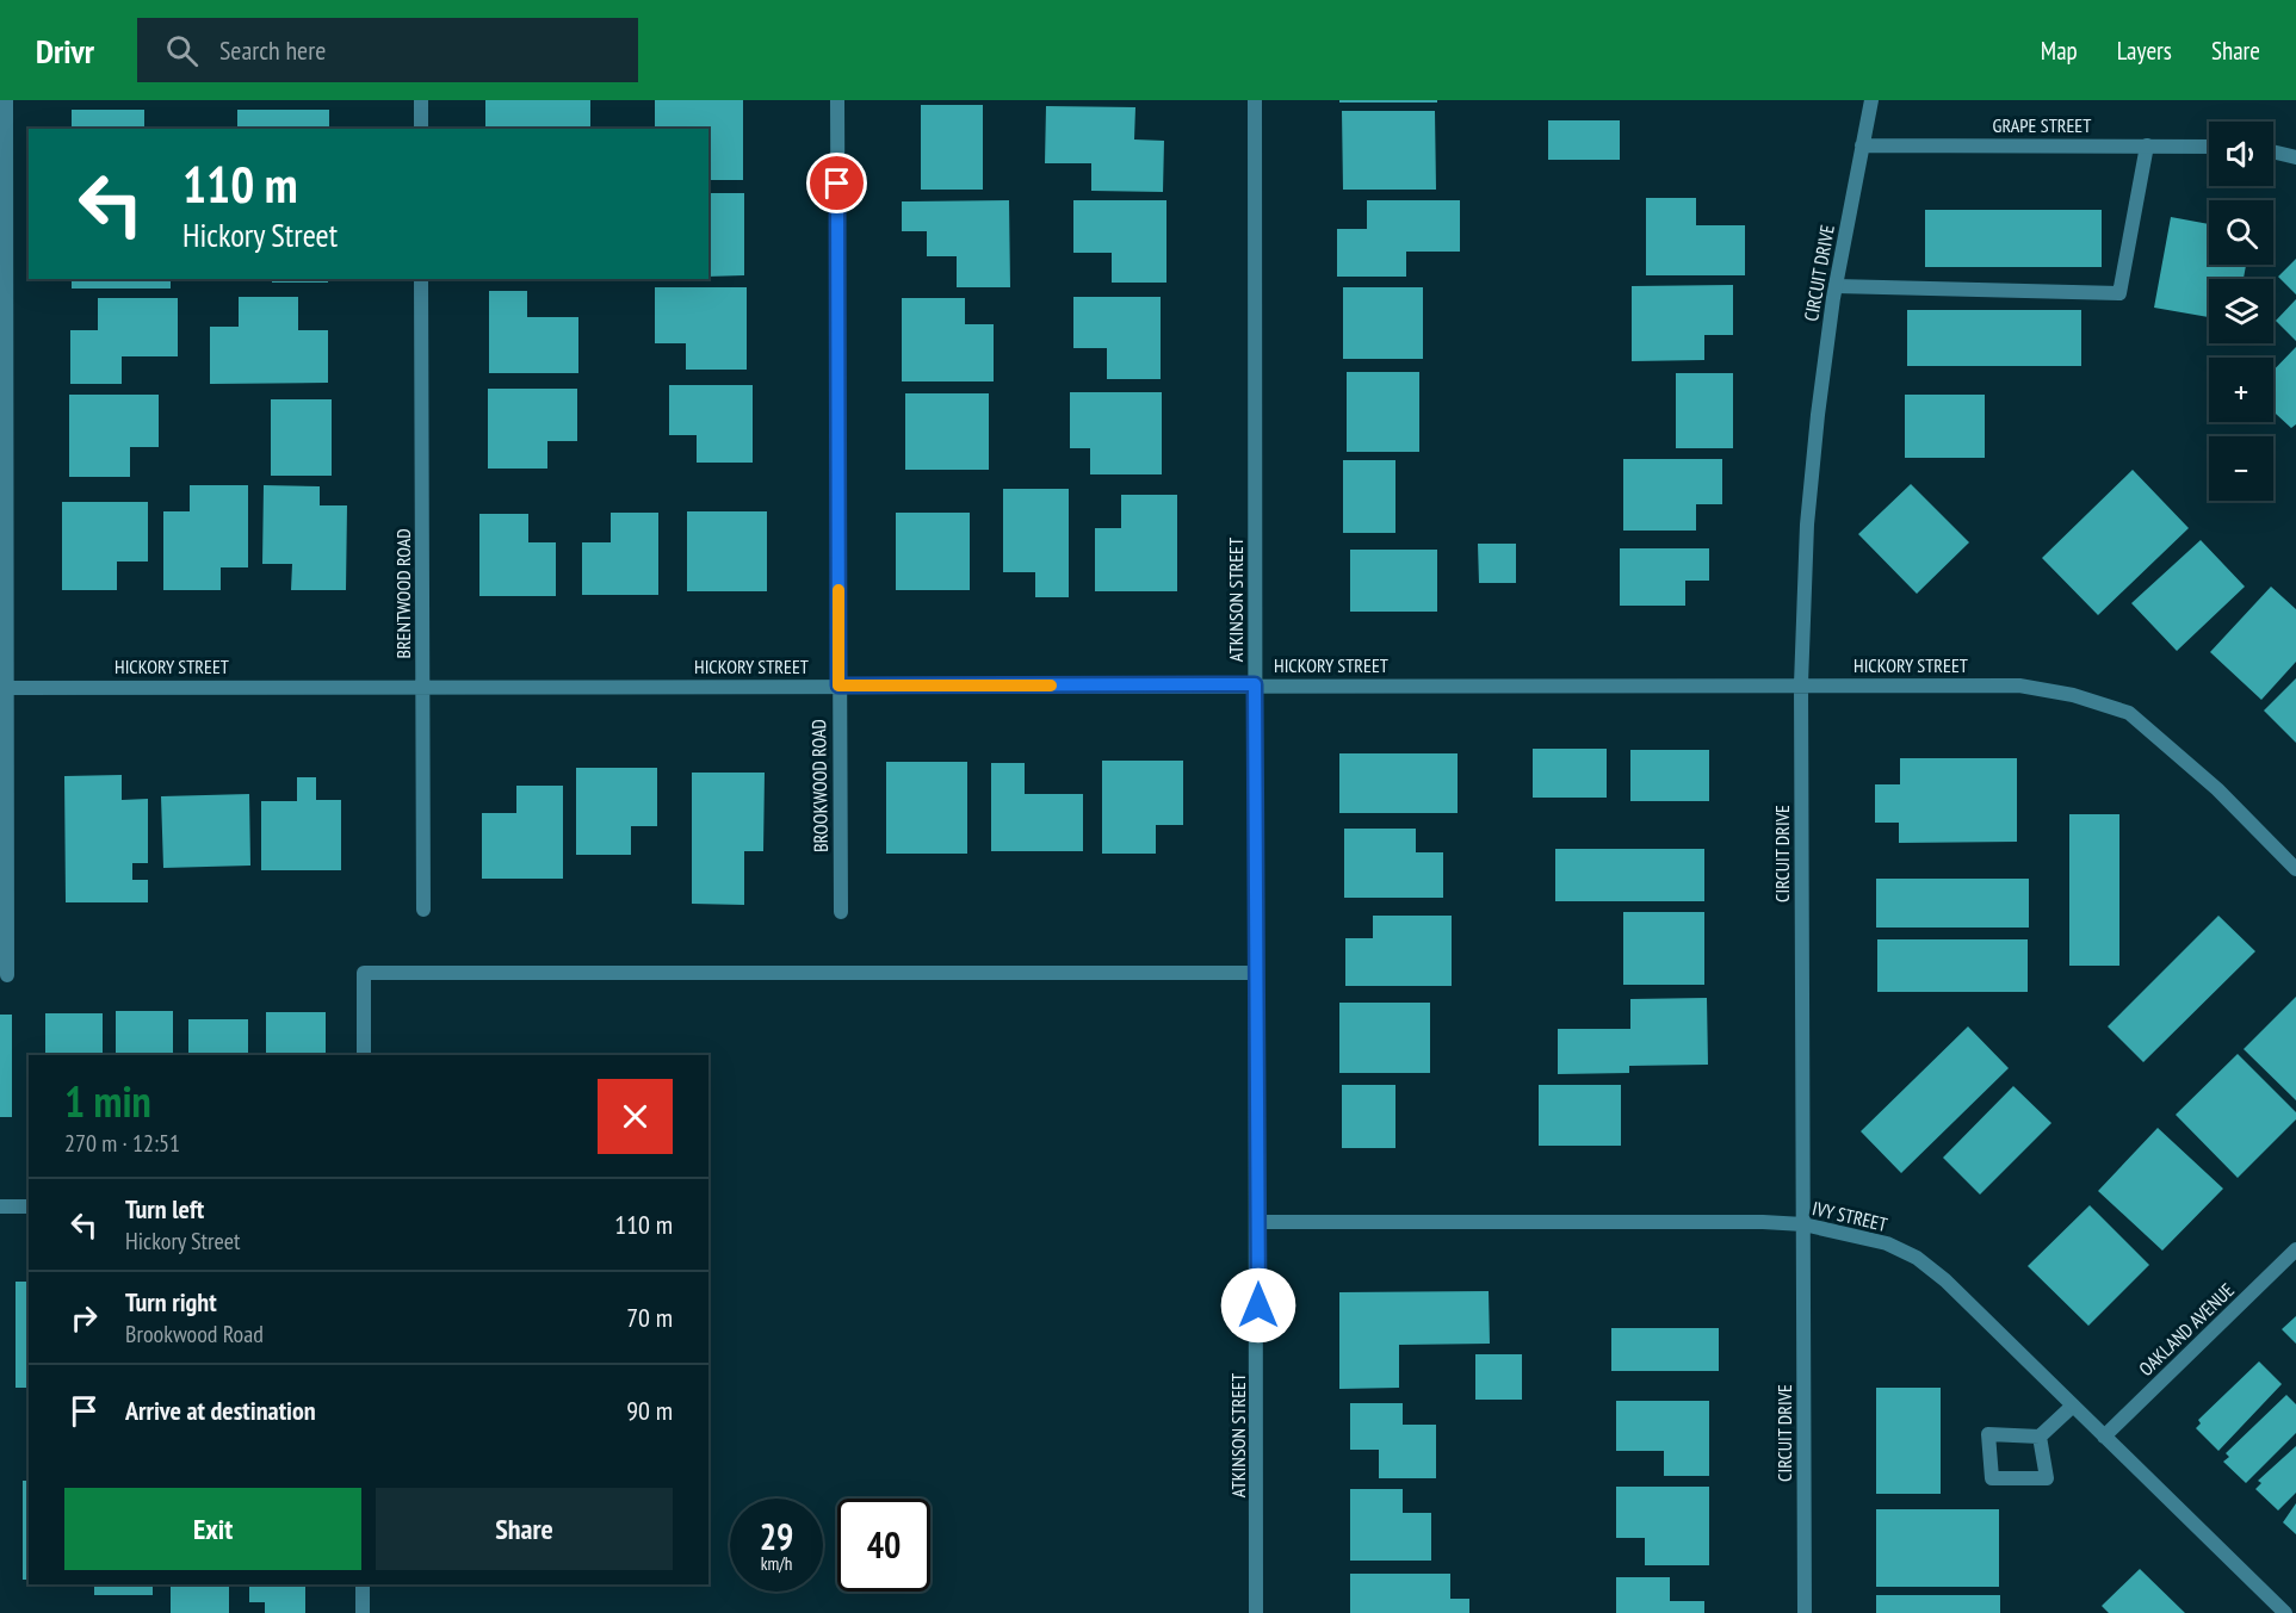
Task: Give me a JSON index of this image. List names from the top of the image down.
{
  "streets": {
    "street": [
      "GRAPE STREET",
      "CIRCUIT DRIVE",
      "BRENTWOOD ROAD",
      "ATKINSON STREET",
      "HICKORY STREET",
      "BROOKWOOD ROAD",
      "IVY STREET",
      "OAKLAND AVENUE"
    ]
  },
  "crossings": [
    ["GRAPE STREET", "CIRCUIT DRIVE"],
    ["CIRCUIT DRIVE", "HICKORY STREET"],
    ["CIRCUIT DRIVE", "IVY STREET"],
    ["BRENTWOOD ROAD", "HICKORY STREET"],
    ["ATKINSON STREET", "HICKORY STREET"],
    ["ATKINSON STREET", "IVY STREET"],
    ["HICKORY STREET", "BROOKWOOD ROAD"],
    ["IVY STREET", "OAKLAND AVENUE"]
  ],
  "page": {
    "header": "Drivr",
    "search": "Search here",
    "nav": ["Map", "Layers", "Share"],
    "map_buttons": ["+", "−"],
    "turn": ["110 m", "Hickory Street"],
    "heading": ["1 min", "270 m · 12:51"],
    "list": [
      {
        "name": "Turn left",
        "note": "Hickory Street",
        "value": "110 m"
      },
      {
        "name": "Turn right",
        "note": "Brookwood Road",
        "value": "70 m"
      },
      {
        "name": "Arrive at destination",
        "value": "90 m"
      }
    ],
    "buttons": ["Exit", "Share"],
    "speed": "29 km/h",
    "limit": "40"
  }
}
